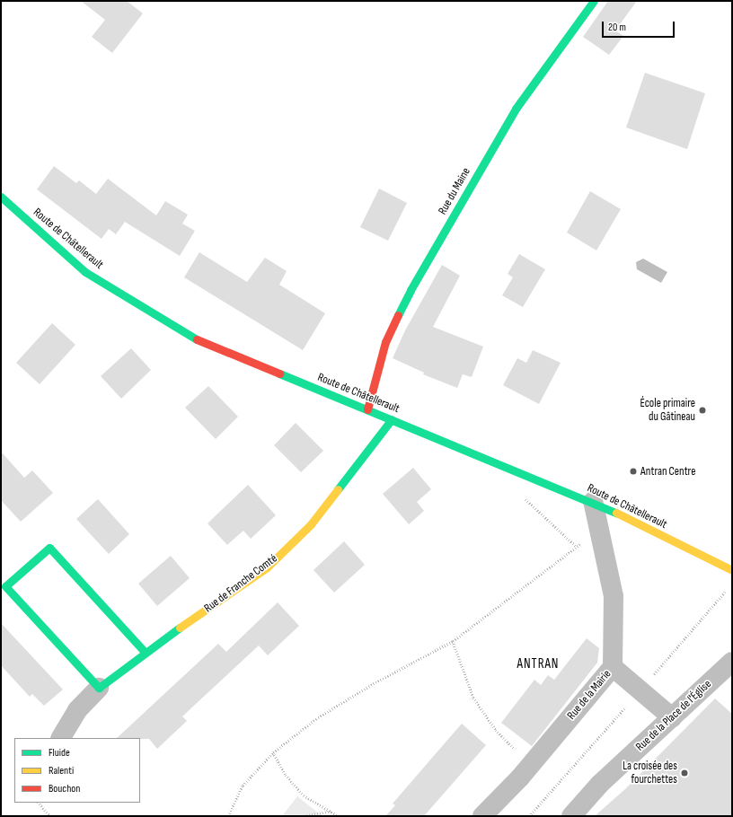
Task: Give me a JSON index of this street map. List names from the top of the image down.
{
  "streets": {
    "street": [
      "Rue du Maine",
      "Route de Châtellerault",
      "Rue de Franche Comté",
      "Rue de la Mairie",
      "Rue de la Place de l'Église"
    ]
  },
  "crossings": [
    ["Rue du Maine", "Route de Châtellerault"],
    ["Route de Châtellerault", "Rue de Franche Comté"],
    ["Route de Châtellerault", "Rue de la Mairie"]
  ],
  "districts": ["ANTRAN"],
  "places": ["École primaire du Gâtineau", "Antran Centre", "La croisée des fourchettes"],
  "legend": ["Fluide", "Ralenti", "Bouchon"],
  "scale_bar": "20 m"
}
